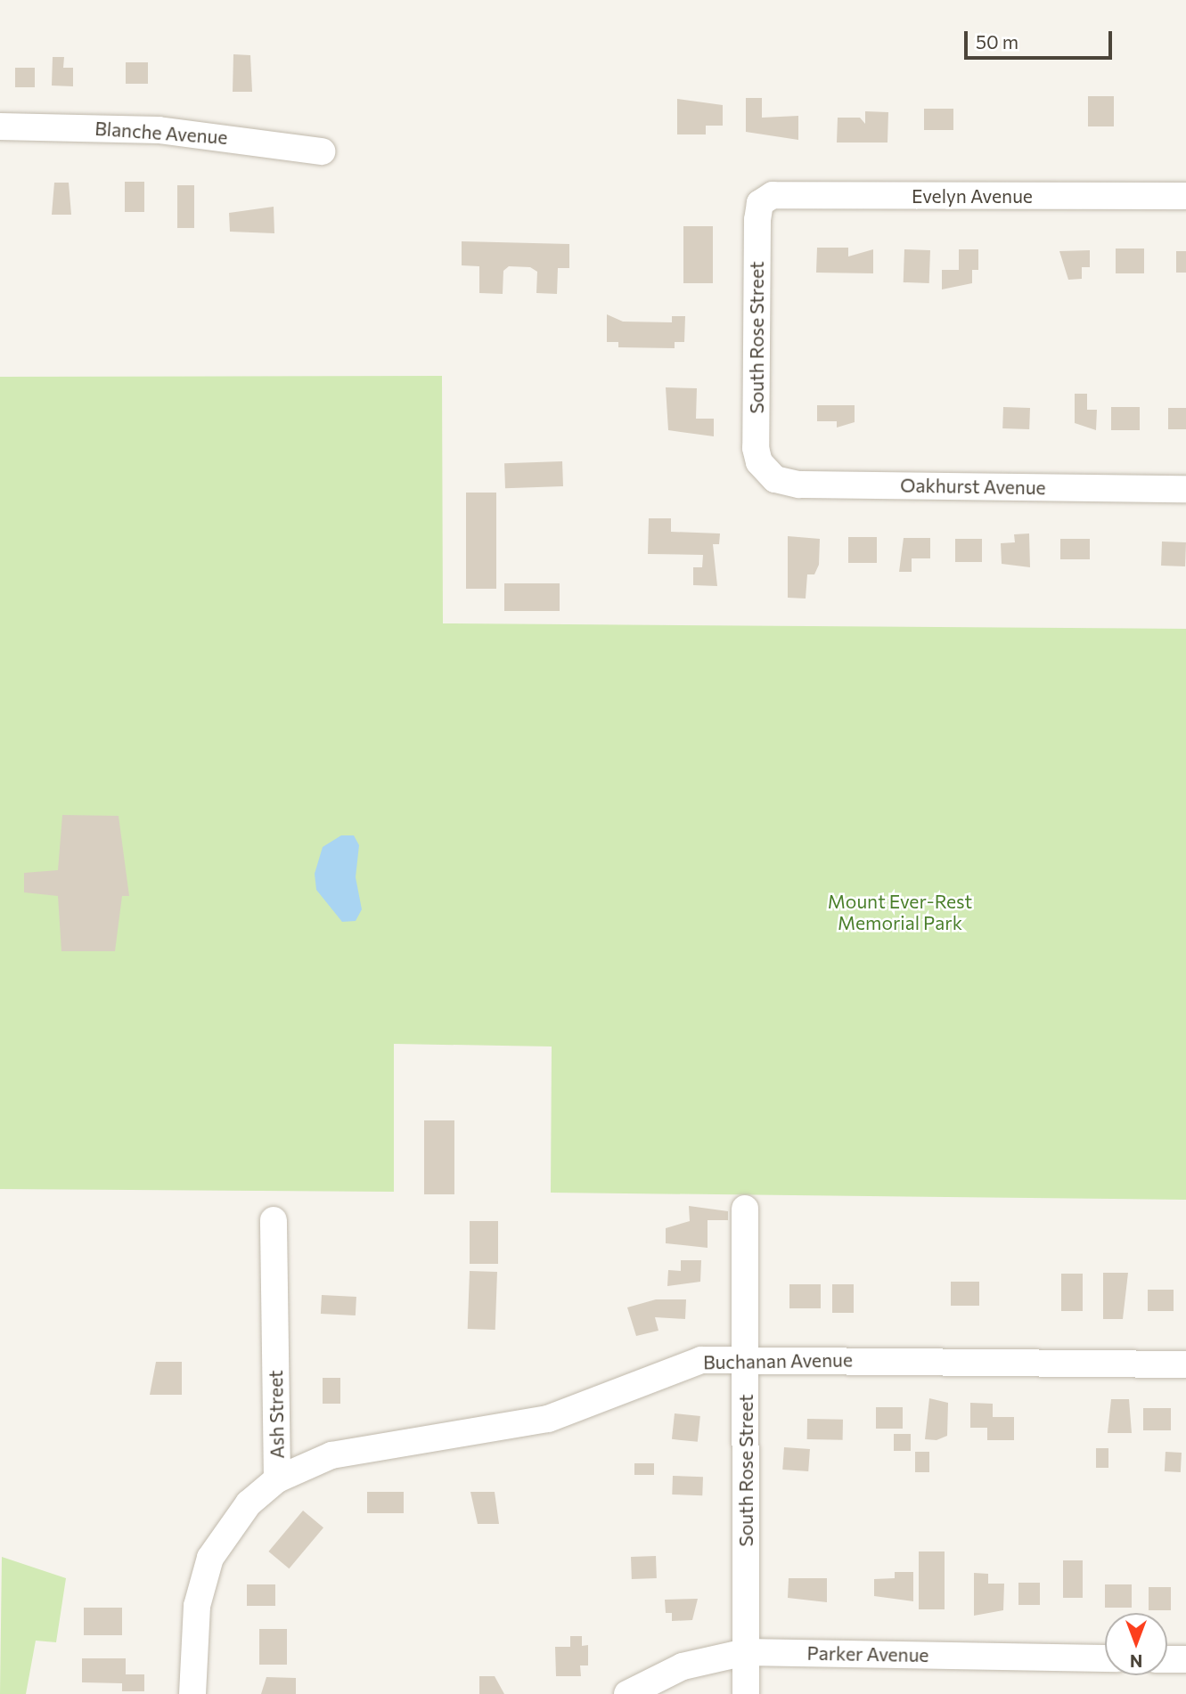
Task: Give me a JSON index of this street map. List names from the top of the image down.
{
  "streets": {
    "street": [
      "Blanche Avenue",
      "Evelyn Avenue",
      "South Rose Street",
      "Oakhurst Avenue",
      "Buchanan Avenue",
      "Ash Street",
      "Parker Avenue"
    ]
  },
  "crossings": [
    ["Evelyn Avenue", "South Rose Street"],
    ["South Rose Street", "Oakhurst Avenue"],
    ["South Rose Street", "Buchanan Avenue"],
    ["South Rose Street", "Parker Avenue"],
    ["Buchanan Avenue", "Ash Street"]
  ],
  "parks": ["Mount Ever-Rest Memorial Park"],
  "scale_bar": "50 m",
  "north": "bottom"
}
